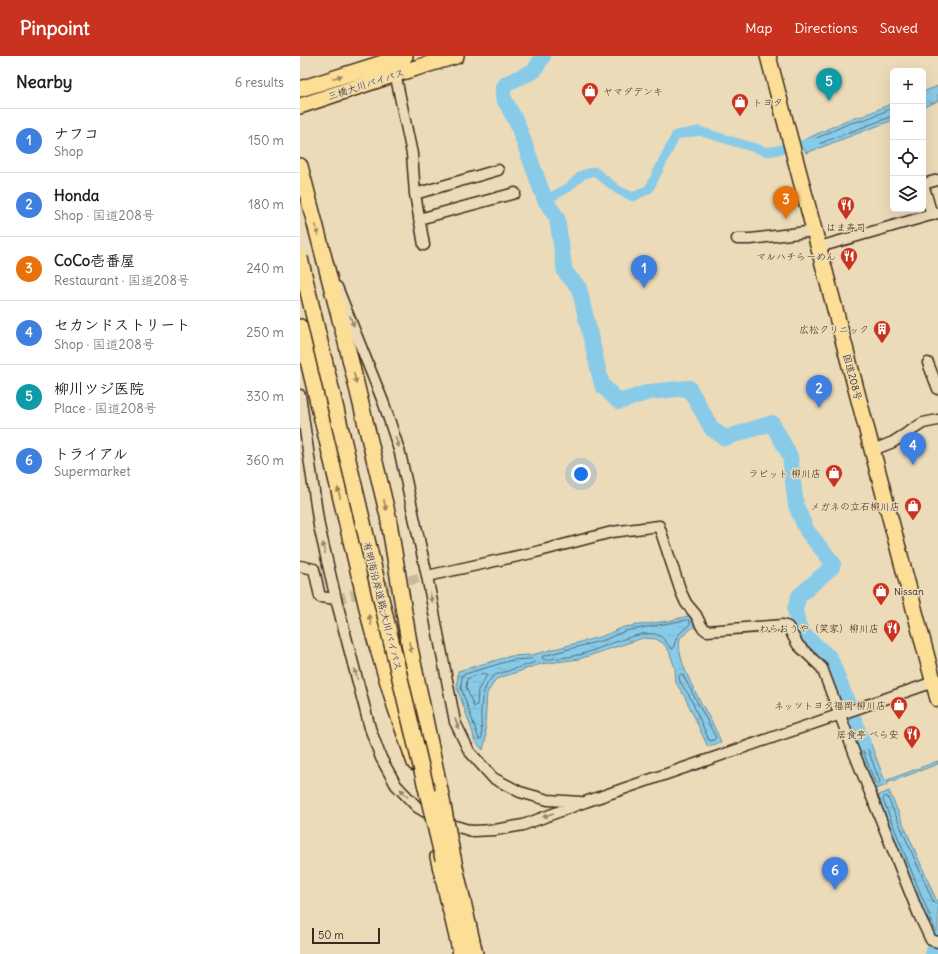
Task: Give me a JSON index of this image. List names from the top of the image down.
{
  "streets": {
    "highway": ["三橋大川バイパス", "国道208号", "有明海沿岸道路;大川バイパス"]
  },
  "places": {
    "shop": [
      "ヤマダデンキ",
      "トヨタ",
      "ラビット 柳川店",
      "メガネの立石柳川店",
      "Nissan",
      "ネッツトヨタ福岡 柳川店"
    ],
    "restaurant": [
      "はま寿司",
      "マルハチらーめん",
      "わらおうや（笑家）柳川店",
      "居食亭 べら安"
    ],
    "building": ["広松クリニック"]
  },
  "scale_bar": "50 m",
  "page": {
    "header": "Pinpoint",
    "nav": ["Map", "Directions", "Saved"],
    "heading": ["Nearby", "6 results"],
    "map_buttons": ["+", "−"],
    "pins": [
      "5",
      "3",
      "1",
      "2",
      "4",
      "6"
    ],
    "list": [
      {
        "mark": "1",
        "name": "ナフコ",
        "note": "Shop",
        "value": "150 m"
      },
      {
        "mark": "2",
        "name": "Honda",
        "note": "Shop · 国道208号",
        "value": "180 m"
      },
      {
        "mark": "3",
        "name": "CoCo壱番屋",
        "note": "Restaurant · 国道208号",
        "value": "240 m"
      },
      {
        "mark": "4",
        "name": "セカンドストリート",
        "note": "Shop · 国道208号",
        "value": "250 m"
      },
      {
        "mark": "5",
        "name": "柳川ツジ医院",
        "note": "Place · 国道208号",
        "value": "330 m"
      },
      {
        "mark": "6",
        "name": "トライアル",
        "note": "Supermarket",
        "value": "360 m"
      }
    ],
    "scale": "50 m"
  }
}
